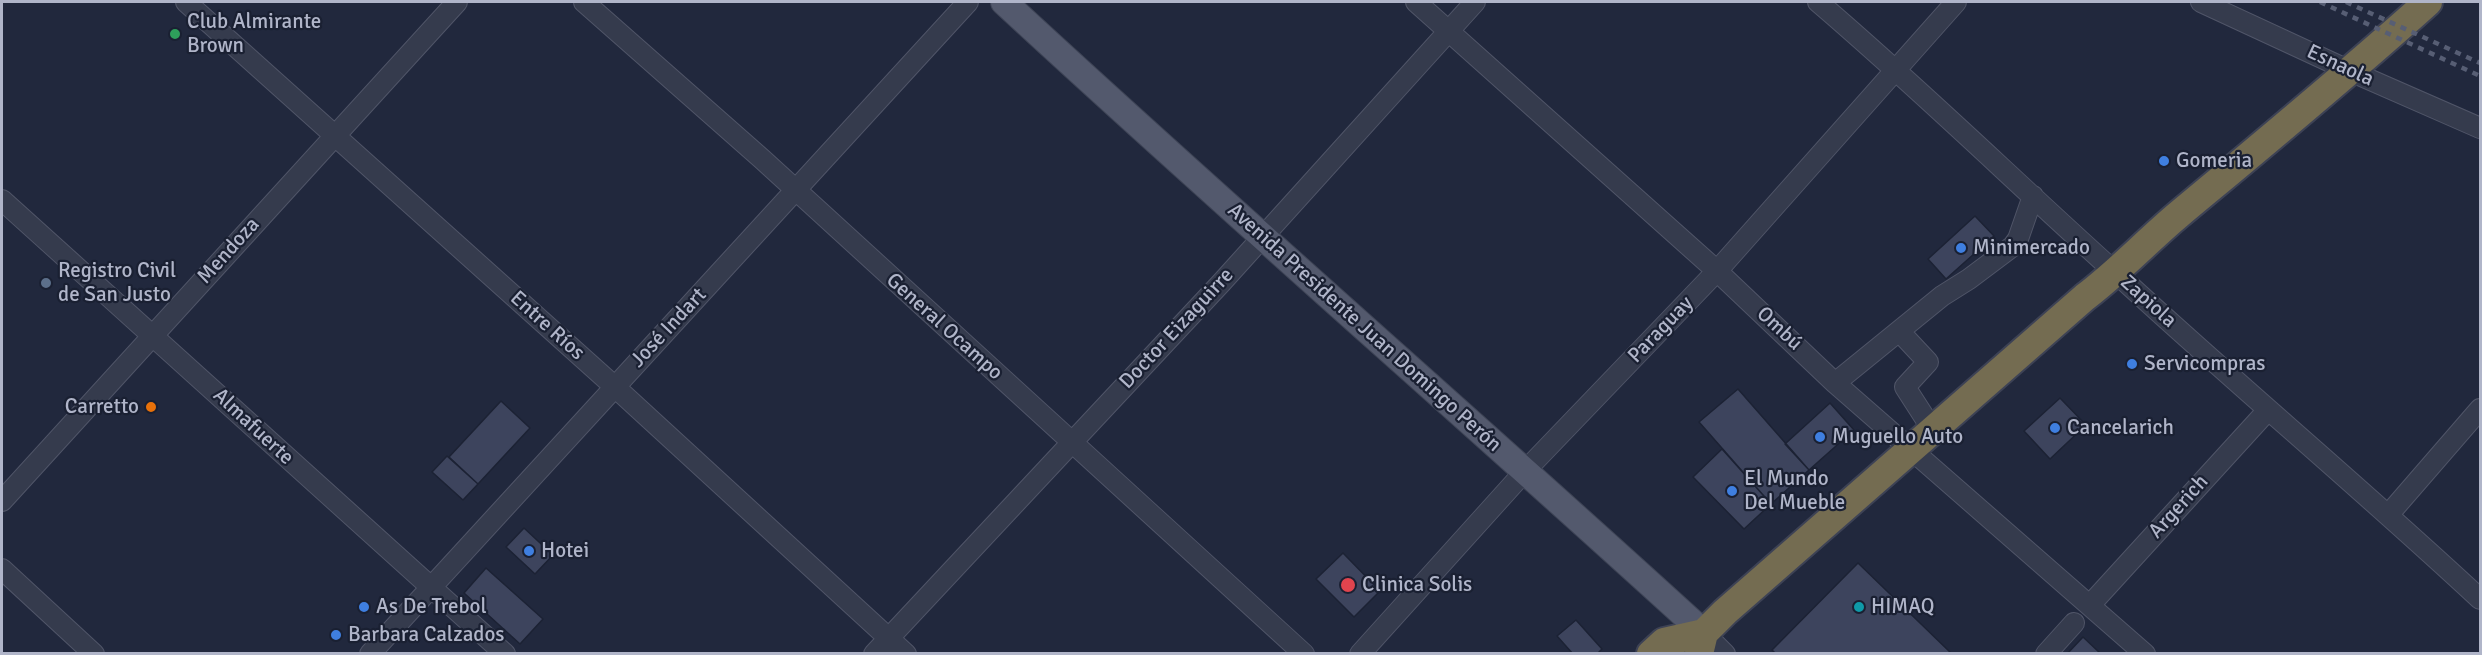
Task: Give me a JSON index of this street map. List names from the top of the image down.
{
  "streets": {
    "main road": ["Avenida Presidente Juan Domingo Perón"],
    "street": [
      "Esnaola",
      "Mendoza",
      "Zapiola",
      "Entre Ríos",
      "General Ocampo",
      "José Indart",
      "Doctor Eizaguirre",
      "Ombú",
      "Paraguay",
      "Almafuerte",
      "Argerich"
    ]
  },
  "crossings": [
    ["Mendoza", "Entre Ríos"],
    ["Mendoza", "Almafuerte"],
    ["Zapiola", "Paraguay"],
    ["Zapiola", "Argerich"],
    ["Entre Ríos", "José Indart"],
    ["Entre Ríos", "Doctor Eizaguirre"],
    ["General Ocampo", "José Indart"],
    ["General Ocampo", "Doctor Eizaguirre"],
    ["José Indart", "Almafuerte"],
    ["Avenida Presidente Juan Domingo Perón", "Doctor Eizaguirre"],
    ["Avenida Presidente Juan Domingo Perón", "Paraguay"],
    ["Doctor Eizaguirre", "Ombú"],
    ["Ombú", "Paraguay"],
    ["Ombú", "Argerich"]
  ],
  "places": [
    "Club Almirante Brown",
    "Gomeria",
    "Minimercado",
    "Registro Civil de San Justo",
    "Servicompras",
    "Carretto",
    "Cancelarich",
    "Muguello Auto",
    "El Mundo Del Mueble",
    "Hotei",
    "Clinica Solis",
    "As De Trebol",
    "HIMAQ",
    "Barbara Calzados"
  ]
}
